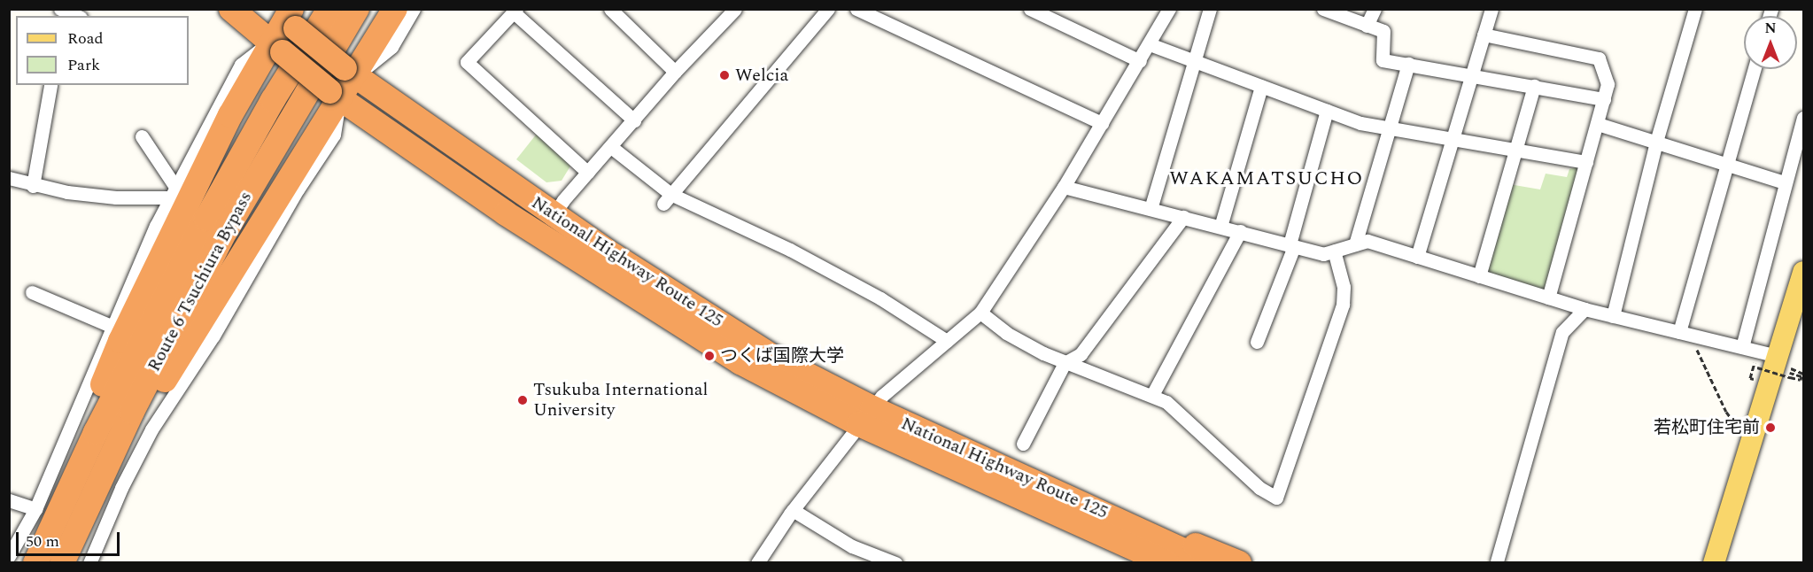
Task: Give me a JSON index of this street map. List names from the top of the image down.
{
  "streets": {
    "highway": ["National Highway Route 125", "Route 6 Tsuchiura Bypass"]
  },
  "districts": ["WAKAMATSUCHO"],
  "places": [
    "Welcia",
    "つくば国際大学",
    "Tsukuba International University",
    "若松町住宅前"
  ],
  "legend": ["Road", "Park"],
  "scale_bar": "50 m",
  "north": "top"
}
